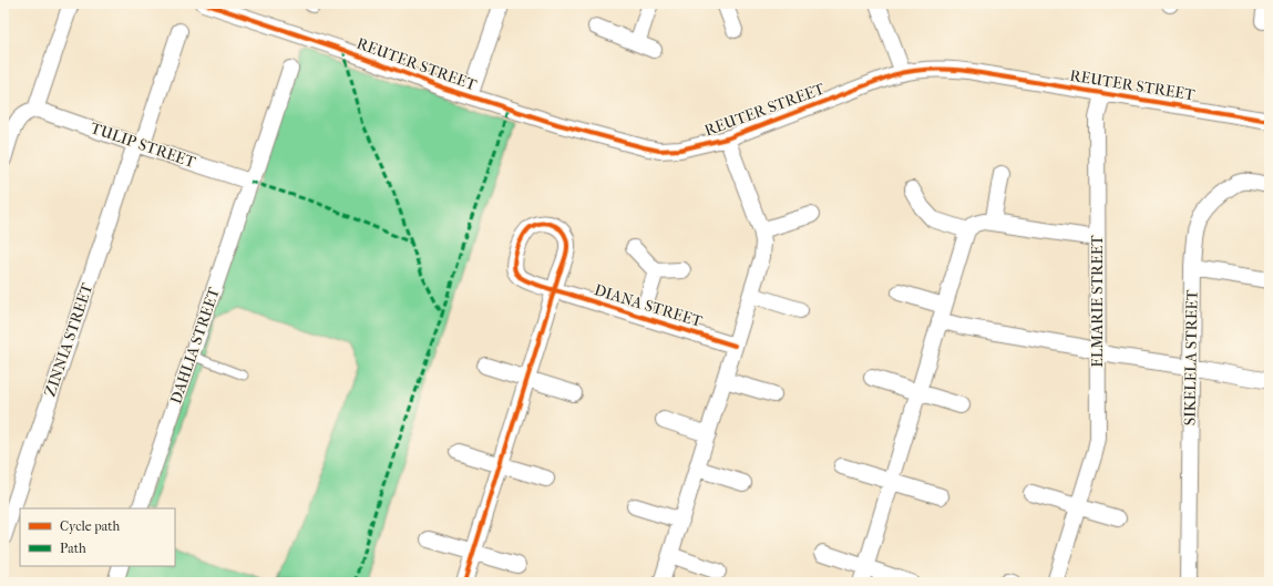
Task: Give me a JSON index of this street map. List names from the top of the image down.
{
  "streets": {
    "street": [
      "REUTER STREET",
      "TULIP STREET",
      "ELMARIE STREET",
      "DIANA STREET",
      "ZINNIA STREET",
      "DAHLIA STREET",
      "SIKELELA STREET"
    ]
  },
  "crossings": [
    ["REUTER STREET", "ELMARIE STREET"],
    ["TULIP STREET", "ZINNIA STREET"],
    ["TULIP STREET", "DAHLIA STREET"]
  ],
  "legend": ["Cycle path", "Path"]
}
